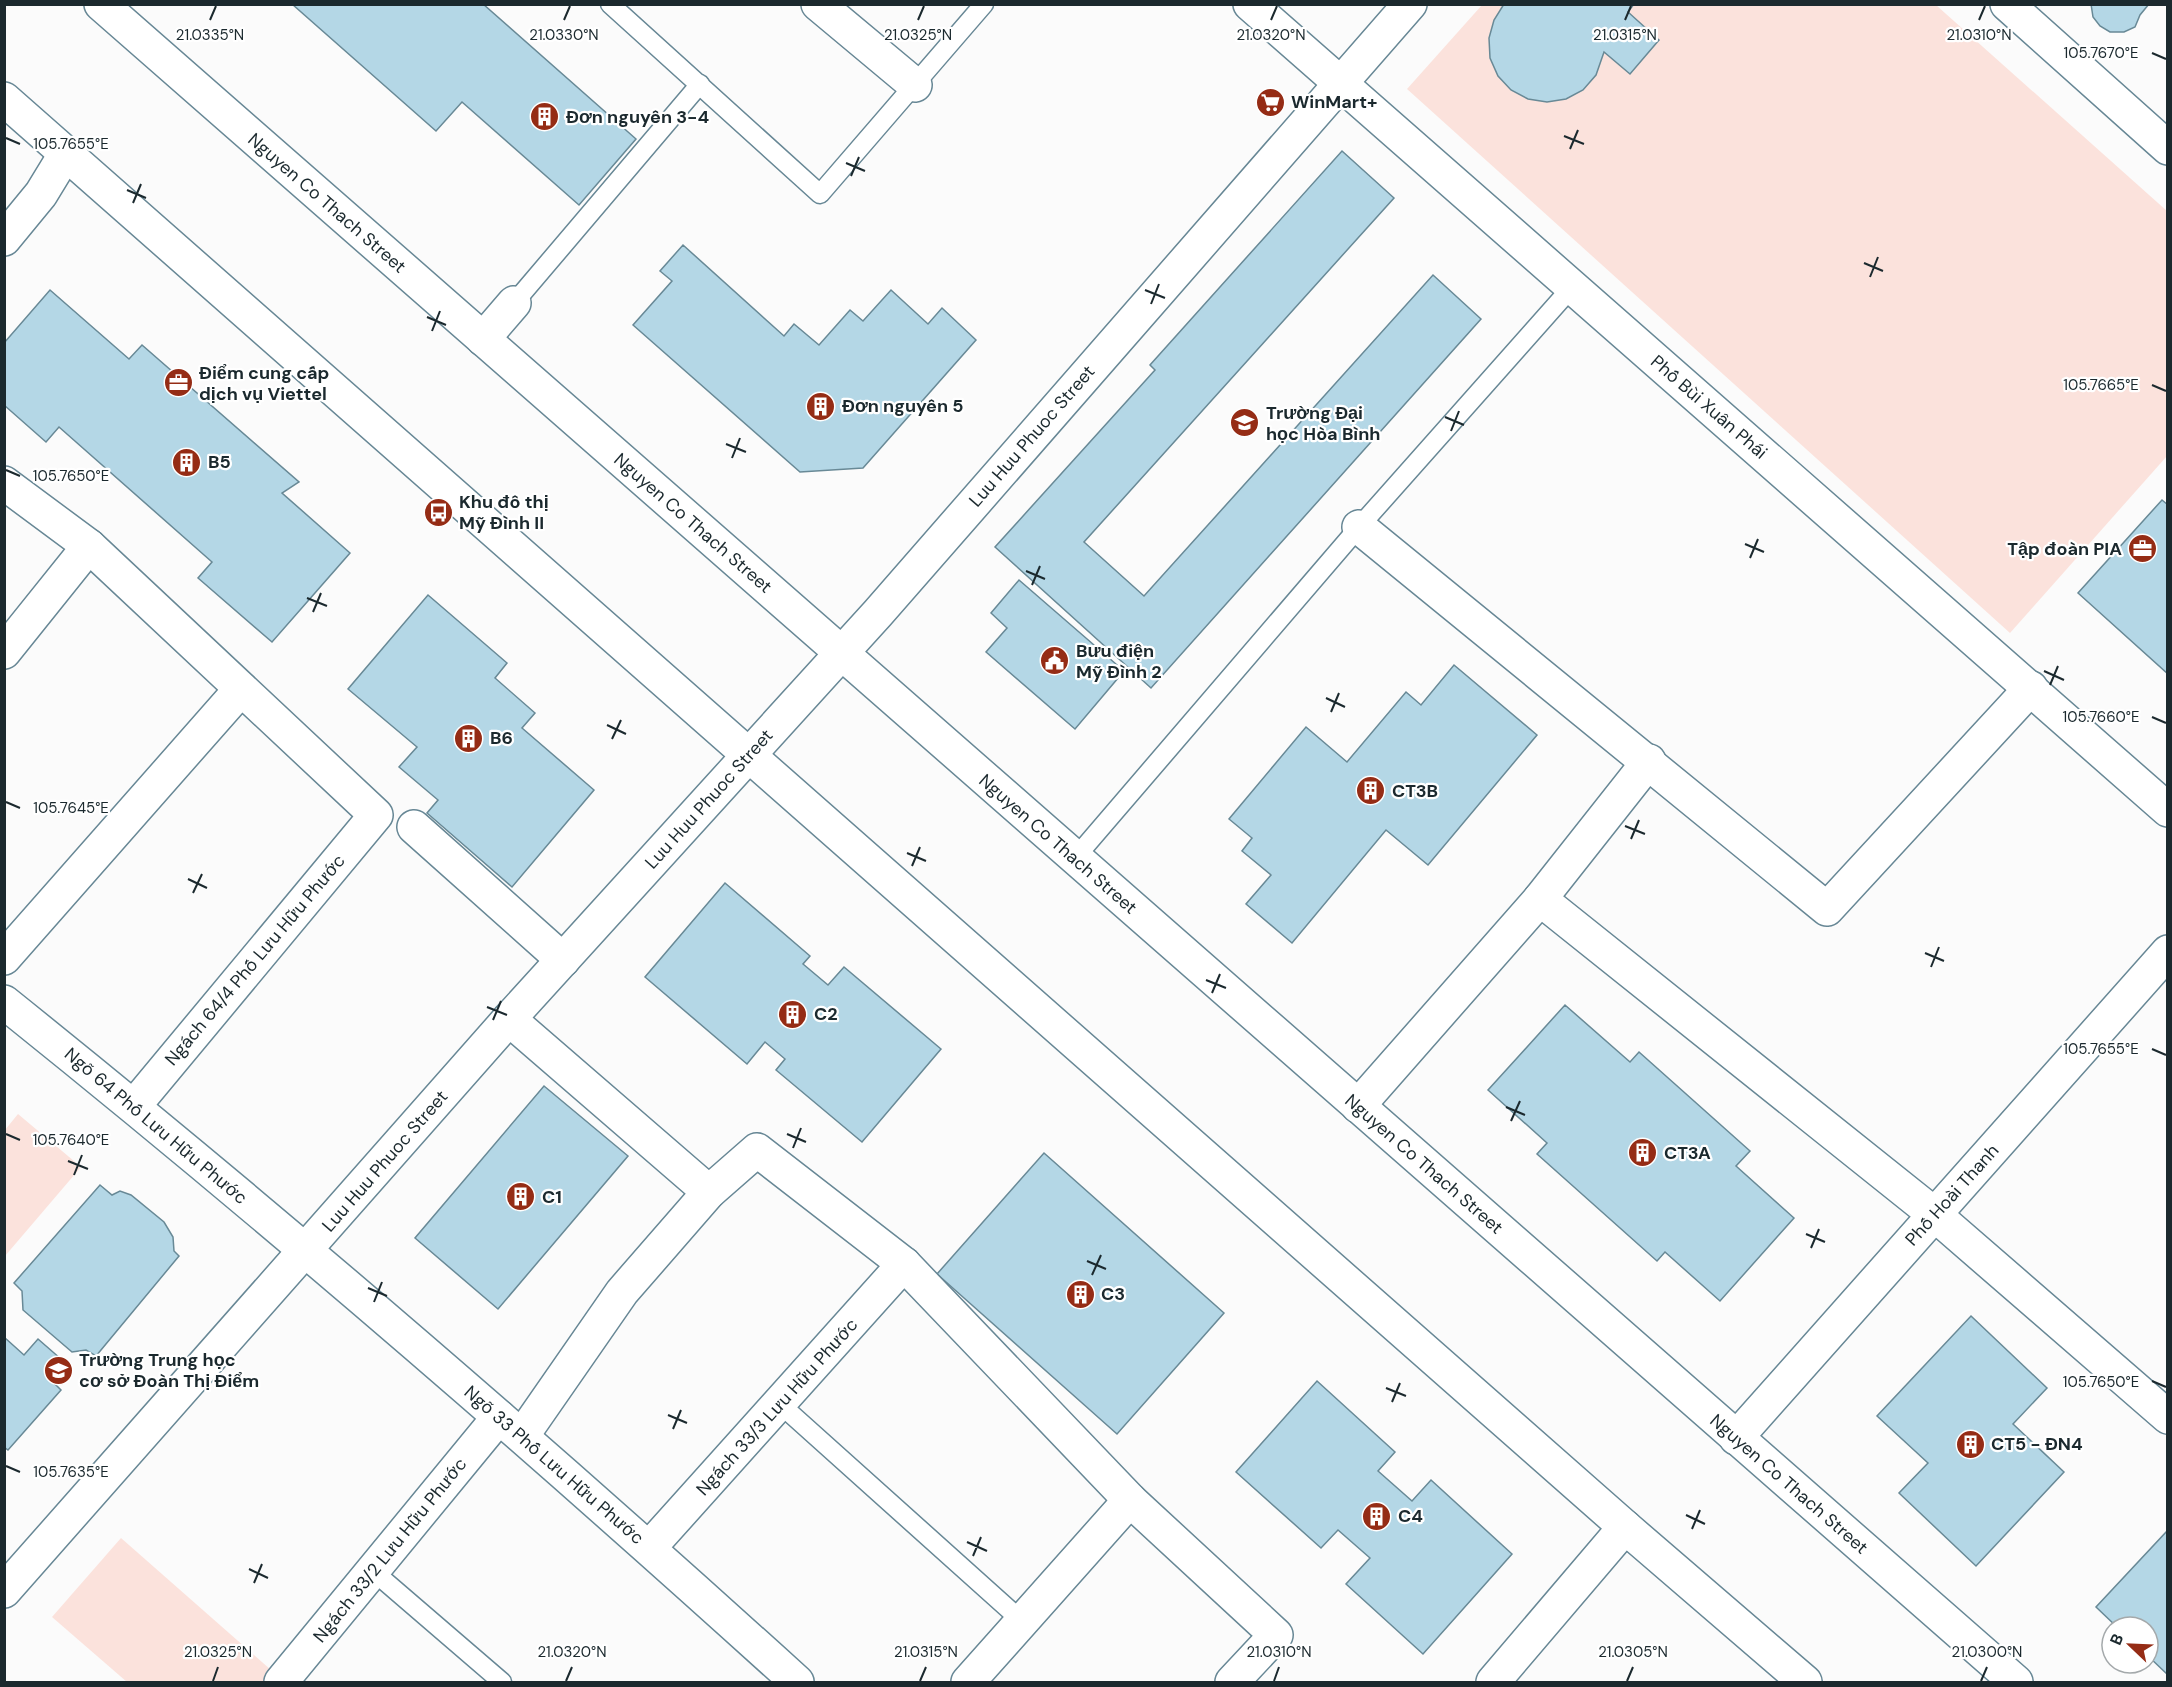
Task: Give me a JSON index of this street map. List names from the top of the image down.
{
  "streets": {
    "street": [
      "Nguyen Co Thach Street",
      "Phố Bùi Xuân Phái",
      "Luu Huu Phuoc Street",
      "Ngách 64/4 Phố Lưu Hữu Phước",
      "Ngõ 64 Phố Lưu Hữu Phước",
      "Phố Hoài Thanh",
      "Ngách 33/3 Lưu Hữu Phước",
      "Ngõ 33 Phố Lưu Hữu Phước",
      "Ngách 33/2 Lưu Hữu Phước"
    ]
  },
  "crossings": [
    ["Nguyen Co Thach Street", "Luu Huu Phuoc Street"],
    ["Nguyen Co Thach Street", "Phố Hoài Thanh"],
    ["Phố Bùi Xuân Phái", "Luu Huu Phuoc Street"],
    ["Luu Huu Phuoc Street", "Ngõ 64 Phố Lưu Hữu Phước"],
    ["Luu Huu Phuoc Street", "Ngõ 33 Phố Lưu Hữu Phước"],
    ["Ngách 64/4 Phố Lưu Hữu Phước", "Ngõ 64 Phố Lưu Hữu Phước"],
    ["Ngõ 64 Phố Lưu Hữu Phước", "Ngõ 33 Phố Lưu Hữu Phước"],
    ["Ngách 33/3 Lưu Hữu Phước", "Ngõ 33 Phố Lưu Hữu Phước"],
    ["Ngách 33/3 Lưu Hữu Phước", "Ngách 33/2 Lưu Hữu Phước"],
    ["Ngõ 33 Phố Lưu Hữu Phước", "Ngách 33/2 Lưu Hữu Phước"]
  ],
  "places": {
    "supermarket": ["WinMart+"],
    "building": [
      "Đơn nguyên 3-4",
      "Đơn nguyên 5",
      "B5",
      "B6",
      "CT3B",
      "C2",
      "CT3A",
      "C1",
      "C3",
      "CT5 - ĐN4",
      "C4"
    ],
    "office": ["Điểm cung cấp dịch vụ Viettel", "Tập đoàn PIA"],
    "school or university": ["Trường Đại học Hòa Bình", "Trường Trung học cơ sở Đoàn Thị Điểm"],
    "bus stop": ["Khu đô thị Mỹ Đình II"],
    "public building": ["Bưu điện Mỹ Đình 2"]
  },
  "north": "top left",
  "coordinates": [
    "21.0335°N",
    "21.0330°N",
    "21.0325°N",
    "21.0320°N",
    "21.0315°N",
    "21.0310°N",
    "105.7670°E",
    "105.7655°E",
    "105.7665°E",
    "105.7650°E",
    "105.7660°E",
    "105.7645°E",
    "105.7640°E",
    "105.7635°E",
    "21.0305°N",
    "21.0300°N"
  ]
}
